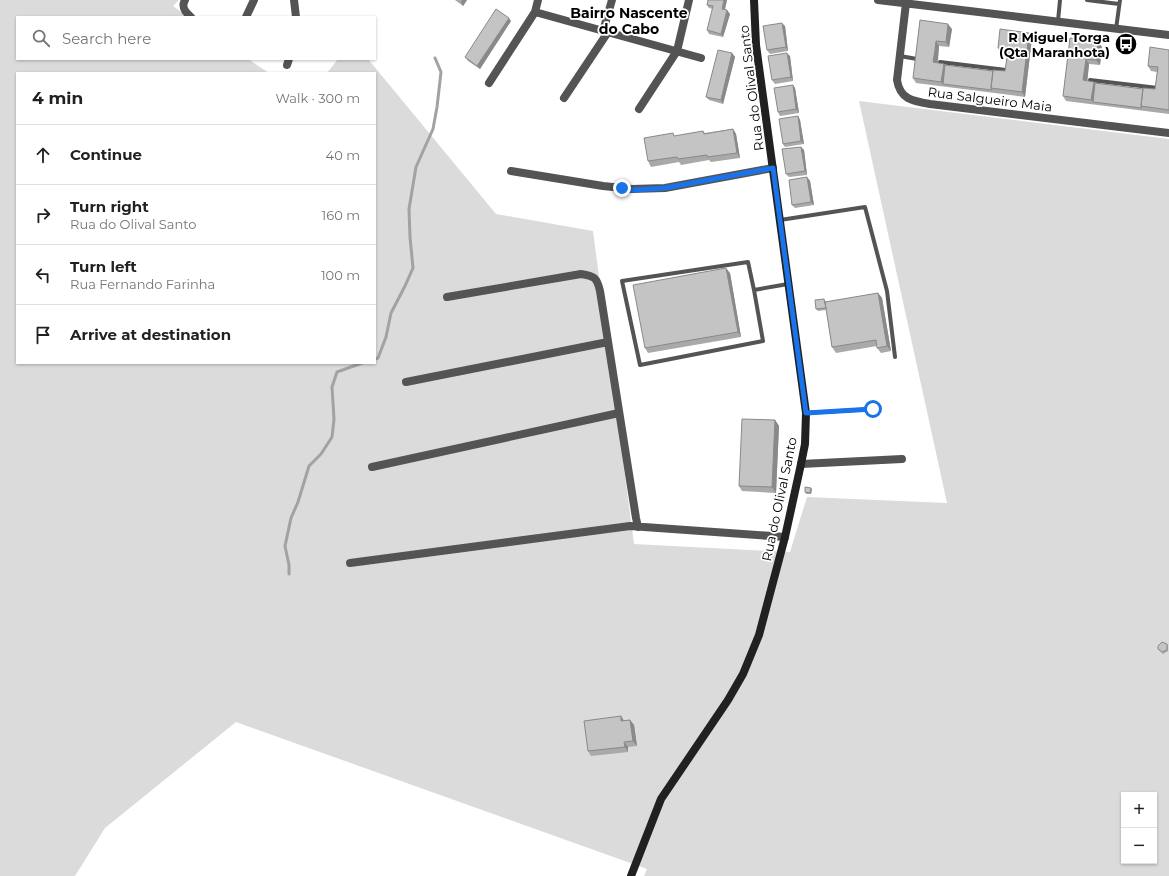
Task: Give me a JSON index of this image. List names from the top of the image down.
{
  "streets": {
    "street": ["Rua do Olival Santo", "Rua Salgueiro Maia"]
  },
  "districts": ["Bairro Nascente do Cabo"],
  "places": {
    "bus stop": ["R Miguel Torga (Qta Maranhota)"]
  },
  "page": {
    "search": "Search here",
    "heading": ["4 min", "Walk · 300 m"],
    "list": [
      ["Continue", "40 m"],
      ["Turn right", "Rua do Olival Santo", "160 m"],
      ["Turn left", "Rua Fernando Farinha", "100 m"],
      "Arrive at destination"
    ],
    "map_buttons": ["+", "−"]
  }
}
